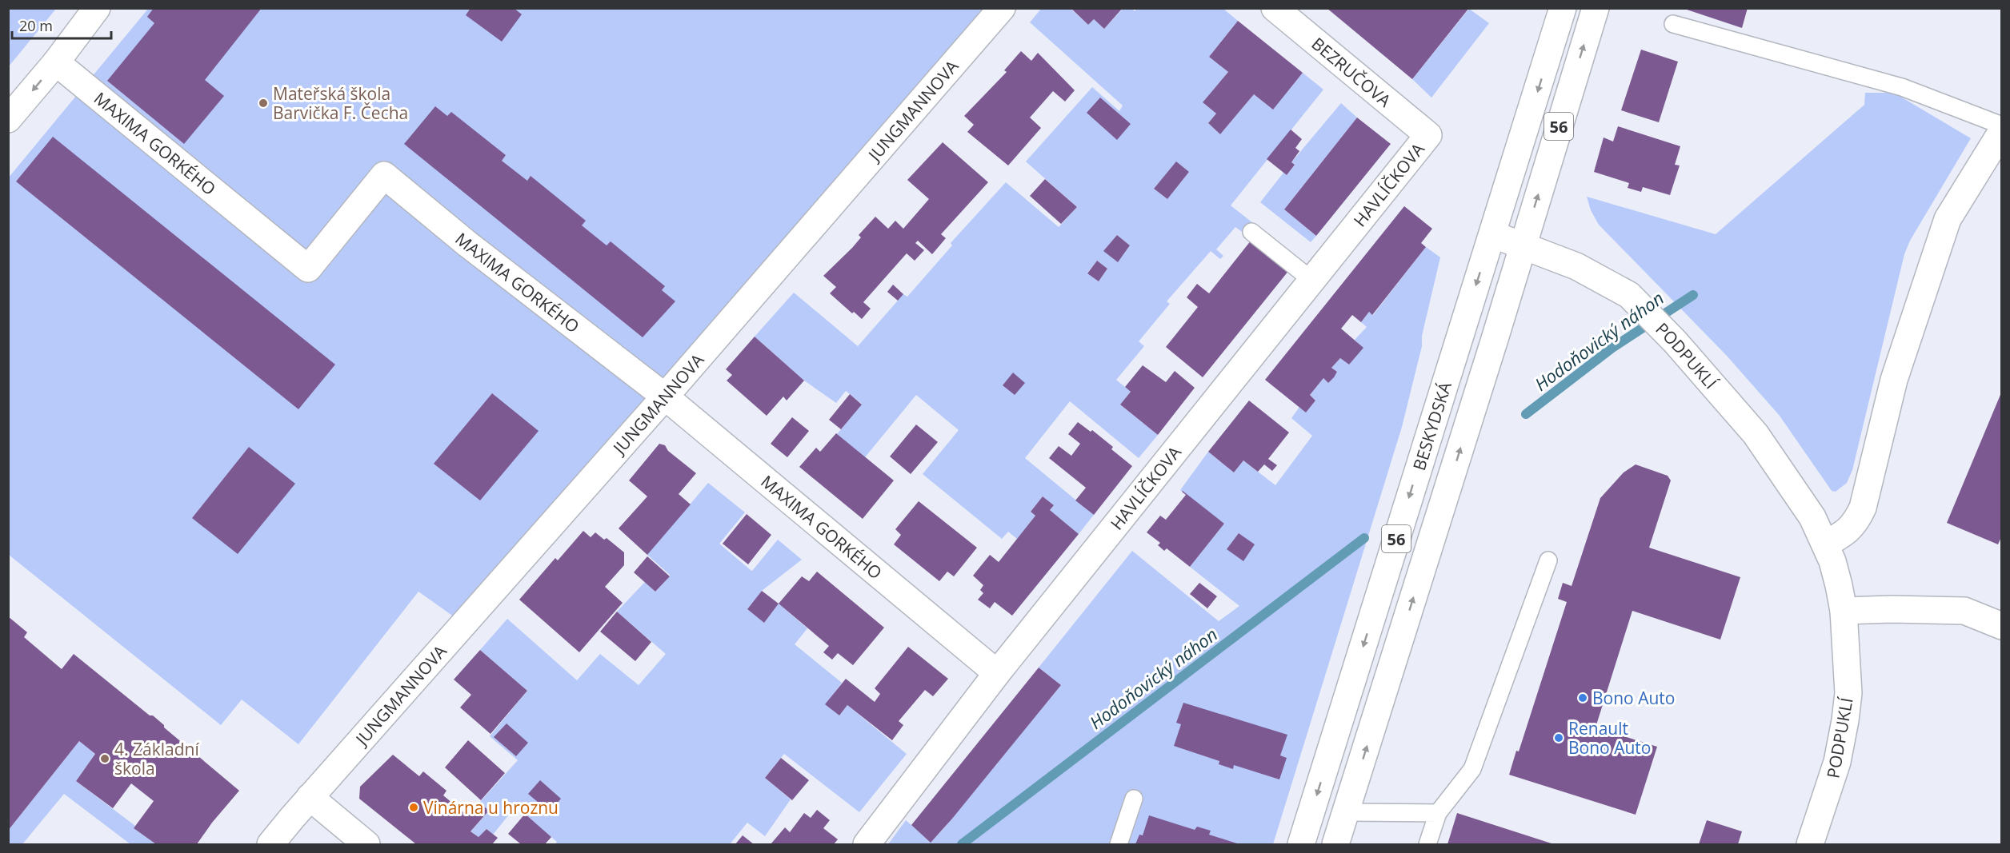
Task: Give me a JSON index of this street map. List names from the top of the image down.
{
  "streets": {
    "street": [
      "BEZRUČOVA",
      "JUNGMANNOVA",
      "56",
      "MAXIMA GORKÉHO",
      "HAVLÍČKOVA",
      "PODPUKLÍ",
      "BESKYDSKÁ"
    ]
  },
  "crossings": [
    ["BEZRUČOVA", "HAVLÍČKOVA"],
    ["JUNGMANNOVA", "MAXIMA GORKÉHO"],
    ["MAXIMA GORKÉHO", "HAVLÍČKOVA"],
    ["PODPUKLÍ", "BESKYDSKÁ"]
  ],
  "water": ["Hodoňovický náhon"],
  "places": [
    "Mateřská škola Barvička F. Čecha",
    "Bono Auto",
    "Renault Bono Auto",
    "4. Základní škola",
    "Vinárna u hroznu"
  ],
  "scale_bar": "20 m"
}
